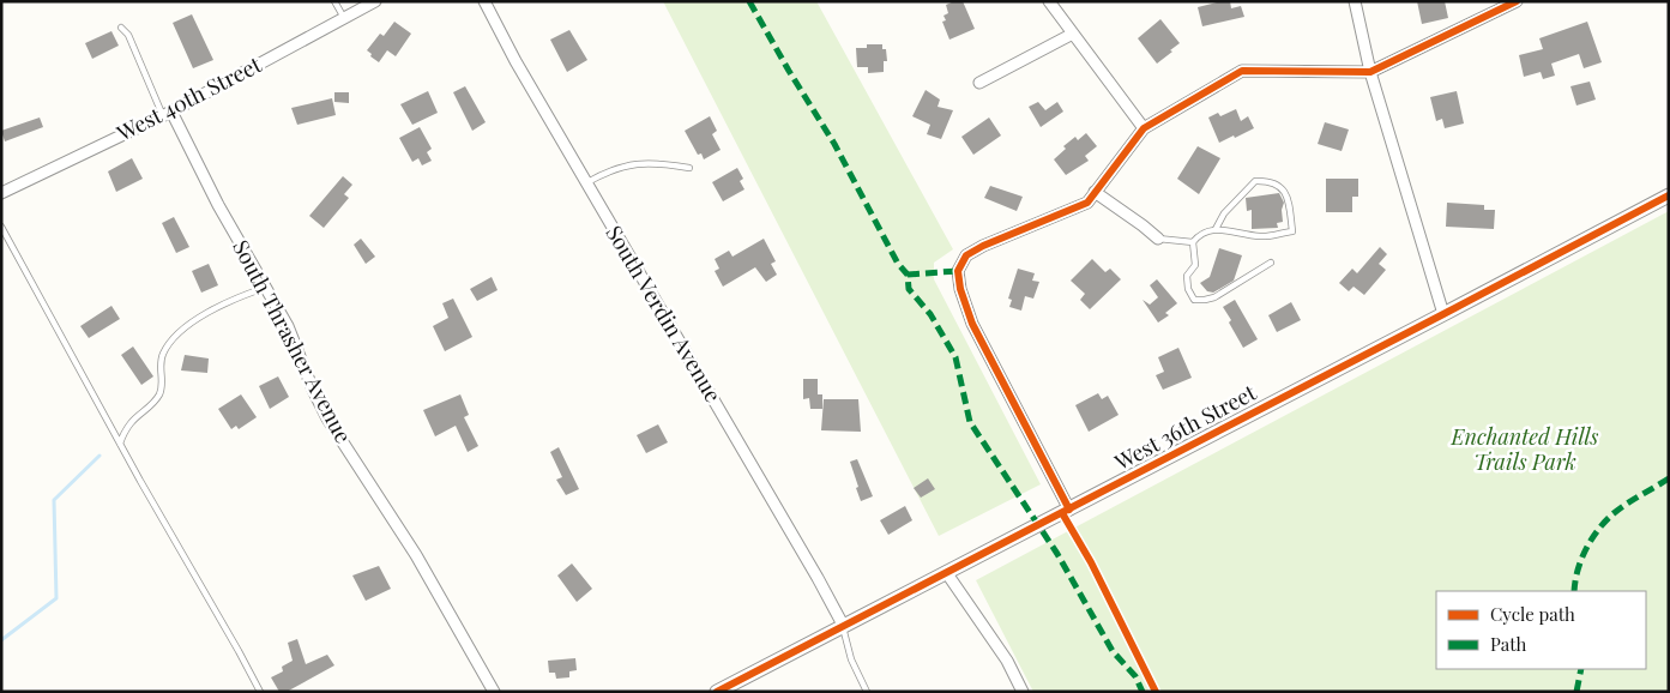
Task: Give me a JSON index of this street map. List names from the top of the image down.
{
  "streets": {
    "street": [
      "West 40th Street",
      "South Verdin Avenue",
      "South Thrasher Avenue",
      "West 36th Street"
    ]
  },
  "crossings": [
    ["West 40th Street", "South Thrasher Avenue"],
    ["South Verdin Avenue", "West 36th Street"]
  ],
  "parks": ["Enchanted Hills Trails Park"],
  "legend": ["Cycle path", "Path"]
}
